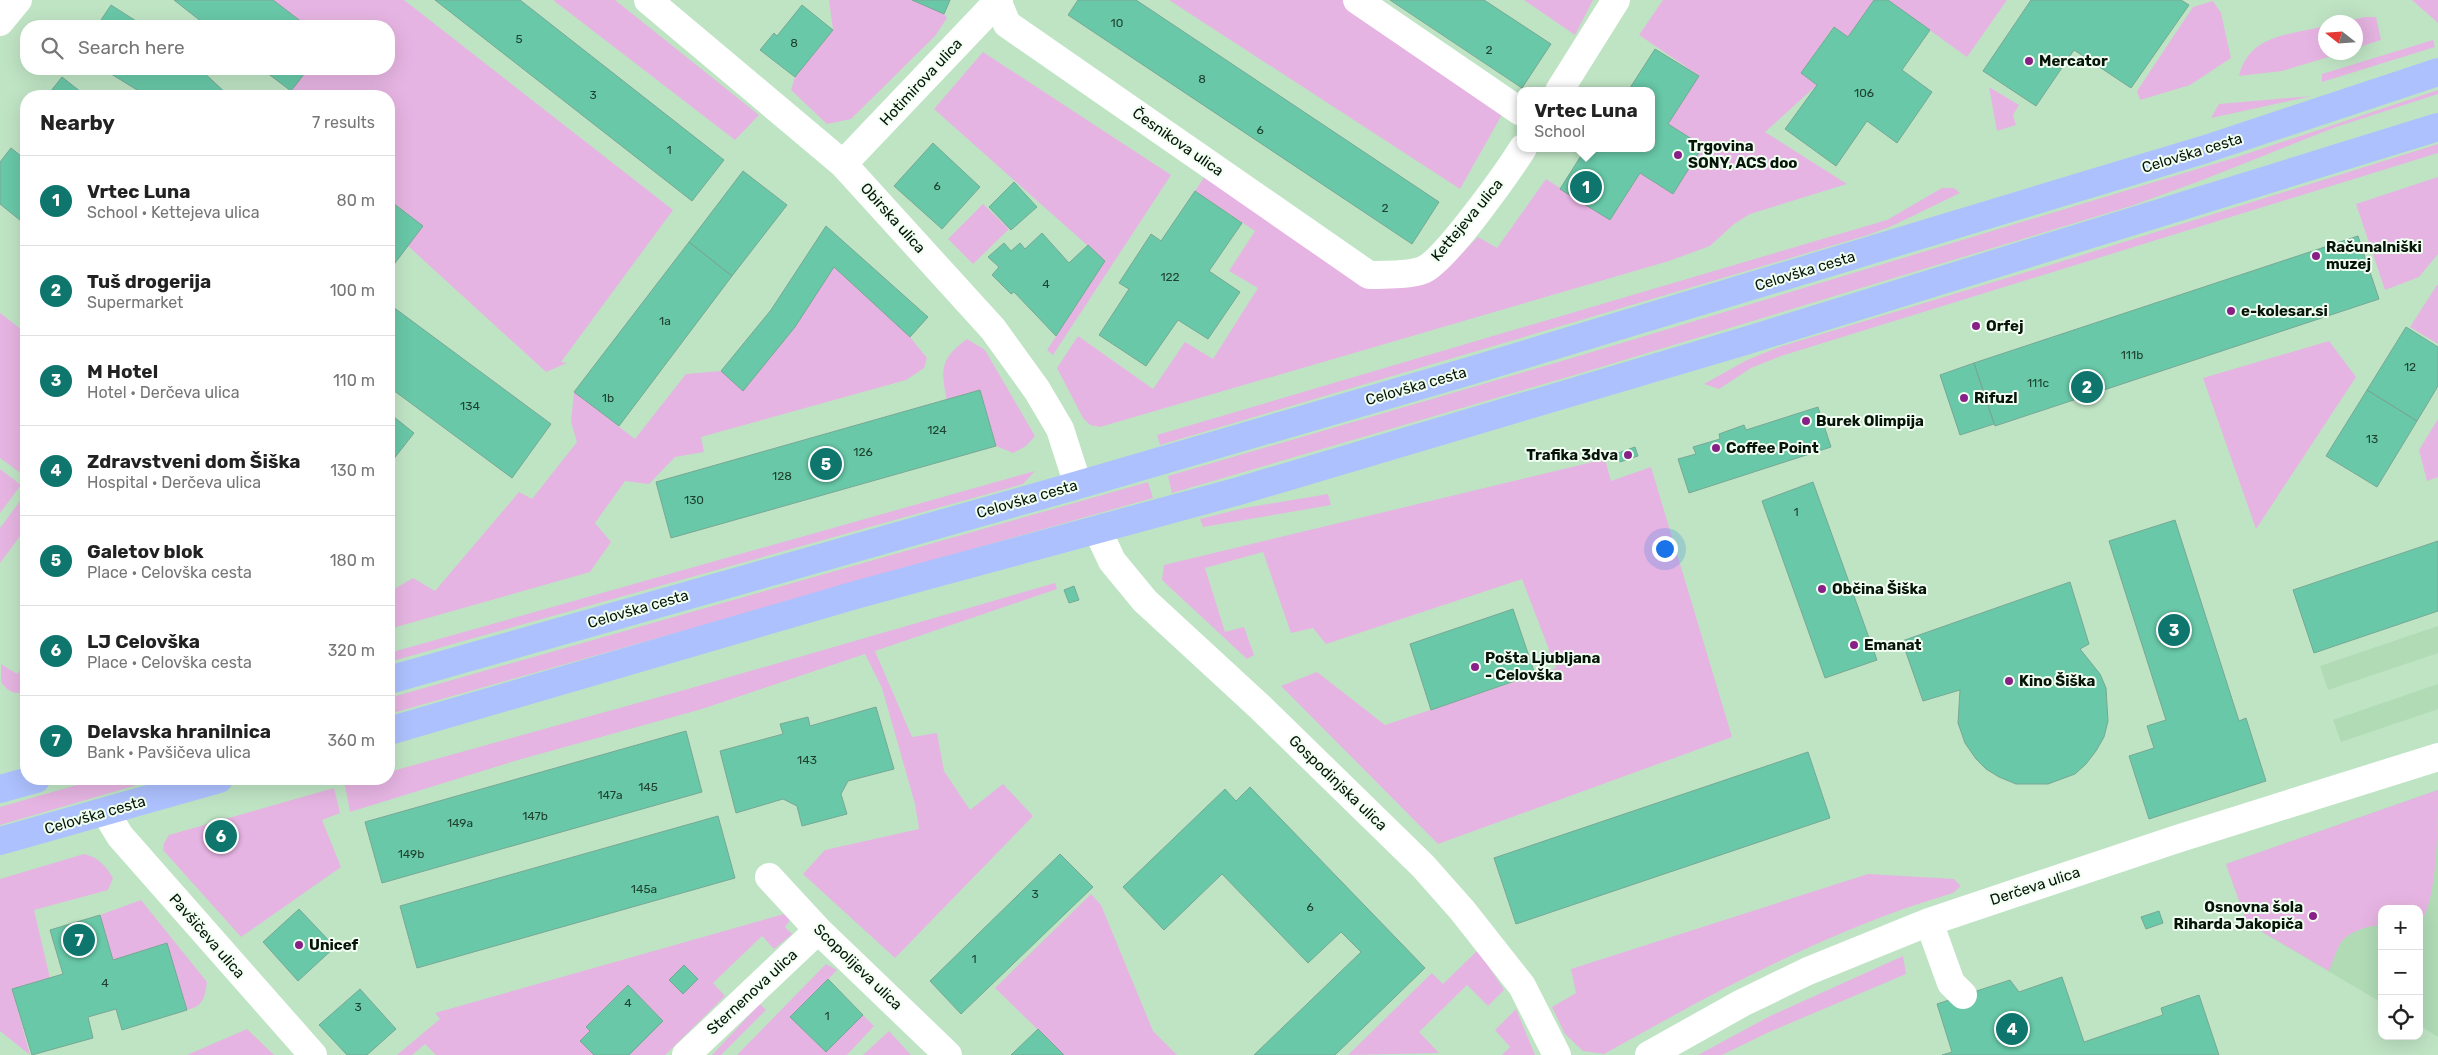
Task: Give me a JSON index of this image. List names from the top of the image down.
{
  "streets": {
    "main road": ["Celovška cesta"],
    "street": [
      "Hotimirova ulica",
      "Česnikova ulica",
      "Obirska ulica",
      "Kettejeva ulica",
      "Gospodinjska ulica",
      "Derčeva ulica",
      "Pavšičeva ulica",
      "Scopolijeva ulica",
      "Sternenova ulica"
    ]
  },
  "crossings": [
    ["Hotimirova ulica", "Česnikova ulica"],
    ["Hotimirova ulica", "Obirska ulica"],
    ["Česnikova ulica", "Kettejeva ulica"],
    ["Celovška cesta", "Obirska ulica"],
    ["Celovška cesta", "Pavšičeva ulica"],
    ["Scopolijeva ulica", "Sternenova ulica"]
  ],
  "places": [
    "Mercator",
    "Trgovina SONY, ACS doo",
    "Računalniški muzej",
    "e-kolesar.si",
    "Orfej",
    "Rifuzl",
    "Burek Olimpija",
    "Coffee Point",
    "Trafika 3dva",
    "Občina Šiška",
    "Emanat",
    "Pošta Ljubljana - Celovška",
    "Kino Šiška",
    "Osnovna šola Riharda Jakopiča",
    "Unicef"
  ],
  "house_numbers": [
    "10",
    "5",
    "8",
    "2",
    "8",
    "106",
    "3",
    "6",
    "1",
    "6",
    "2",
    "122",
    "4",
    "1a",
    "111b",
    "12",
    "111c",
    "1b",
    "134",
    "124",
    "13",
    "126",
    "128",
    "130",
    "1",
    "143",
    "145",
    "147a",
    "147b",
    "149a",
    "149b",
    "145a",
    "3",
    "6",
    "1",
    "4",
    "4",
    "3",
    "1"
  ],
  "north": "left",
  "page": {
    "search": "Search here",
    "popup": ["Vrtec Luna", "School"],
    "heading": ["Nearby", "7 results"],
    "list": [
      {
        "mark": "1",
        "name": "Vrtec Luna",
        "note": "School · Kettejeva ulica",
        "value": "80 m"
      },
      {
        "mark": "2",
        "name": "Tuš drogerija",
        "note": "Supermarket",
        "value": "100 m"
      },
      {
        "mark": "3",
        "name": "M Hotel",
        "note": "Hotel · Derčeva ulica",
        "value": "110 m"
      },
      {
        "mark": "4",
        "name": "Zdravstveni dom Šiška",
        "note": "Hospital · Derčeva ulica",
        "value": "130 m"
      },
      {
        "mark": "5",
        "name": "Galetov blok",
        "note": "Place · Celovška cesta",
        "value": "180 m"
      },
      {
        "mark": "6",
        "name": "LJ Celovška",
        "note": "Place · Celovška cesta",
        "value": "320 m"
      },
      {
        "mark": "7",
        "name": "Delavska hranilnica",
        "note": "Bank · Pavšičeva ulica",
        "value": "360 m"
      }
    ],
    "pins": [
      "1",
      "2",
      "5",
      "3",
      "6",
      "7",
      "4"
    ],
    "map_buttons": ["+", "−"]
  }
}
